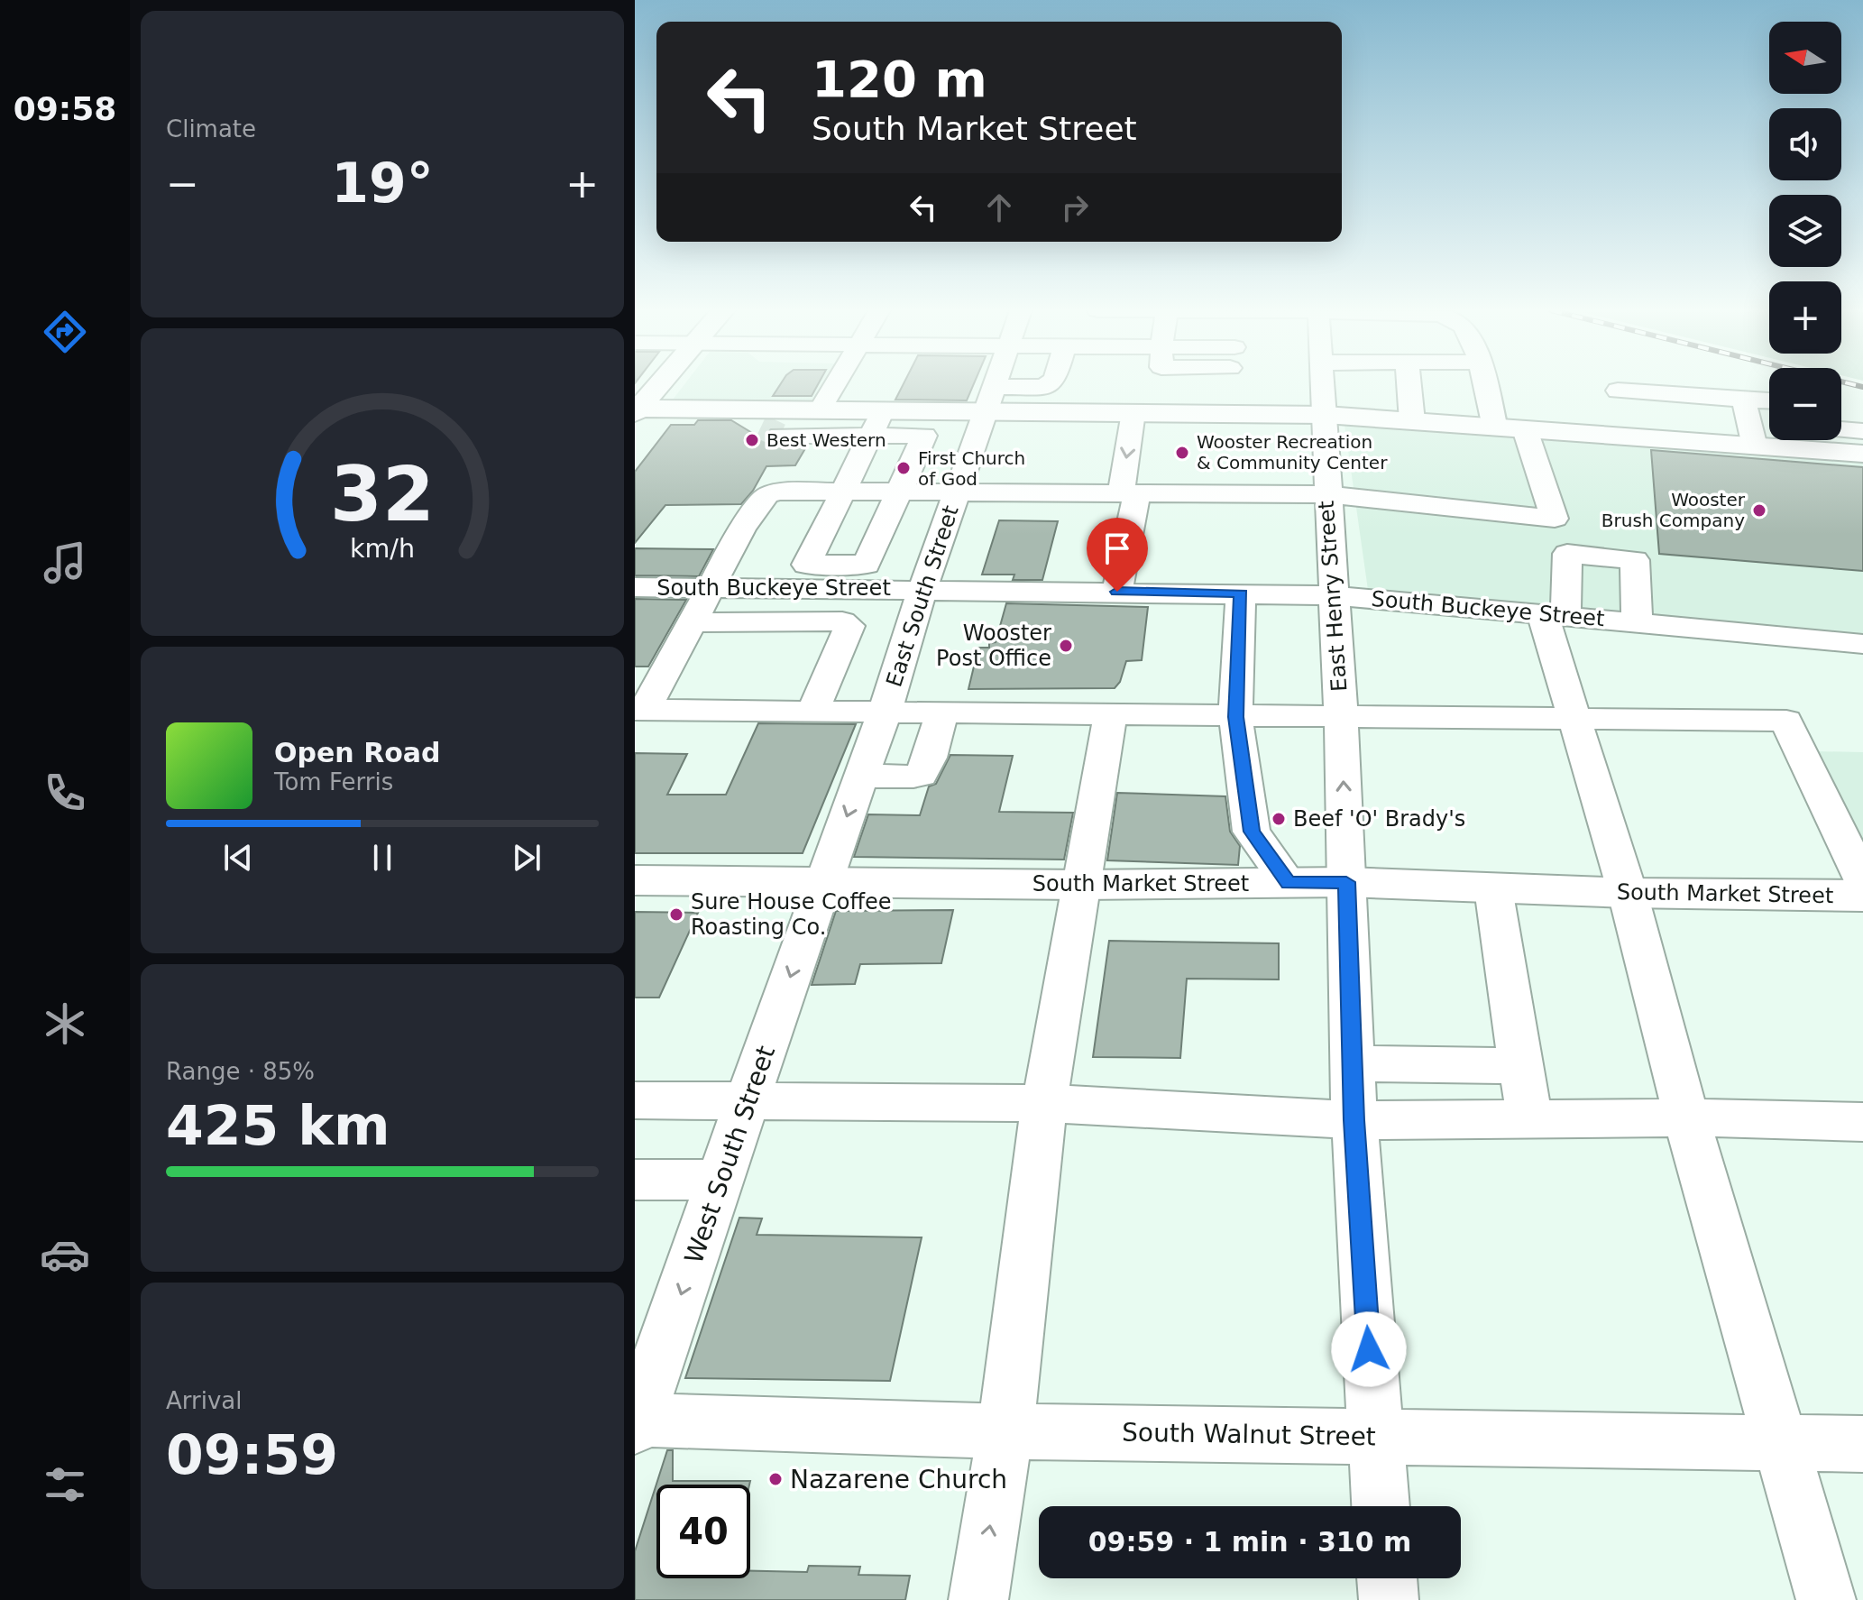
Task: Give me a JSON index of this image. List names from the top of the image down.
{
  "streets": {
    "main road": ["South Market Street"],
    "street": [
      "South Buckeye Street",
      "East South Street",
      "East Henry Street",
      "West South Street",
      "South Walnut Street"
    ]
  },
  "crossings": [
    ["South Buckeye Street", "East South Street"],
    ["South Buckeye Street", "East Henry Street"],
    ["East South Street", "South Market Street"],
    ["East South Street", "West South Street"],
    ["East Henry Street", "South Market Street"],
    ["East Henry Street", "South Walnut Street"],
    ["South Market Street", "West South Street"],
    ["West South Street", "South Walnut Street"]
  ],
  "places": [
    "Best Western",
    "Wooster Recreation & Community Center",
    "First Church of God",
    "Wooster Brush Company",
    "Wooster Post Office",
    "Beef 'O' Brady's",
    "Sure House Coffee Roasting Co.",
    "Nazarene Church"
  ],
  "north": "left",
  "page": {
    "tabs": "09:58",
    "tile": [
      "Climate",
      ["Range · 85%", "425 km"],
      ["Arrival", "09:59"]
    ],
    "map_buttons": ["+", "−"],
    "turn": ["120 m", "South Market Street"],
    "heat": ["−", "19°", "+"],
    "song": ["Open Road", "Tom Ferris"],
    "limit": "40",
    "trip": "09:59 · 1 min · 310 m",
    "gauge": ["32", "km/h"]
  }
}
